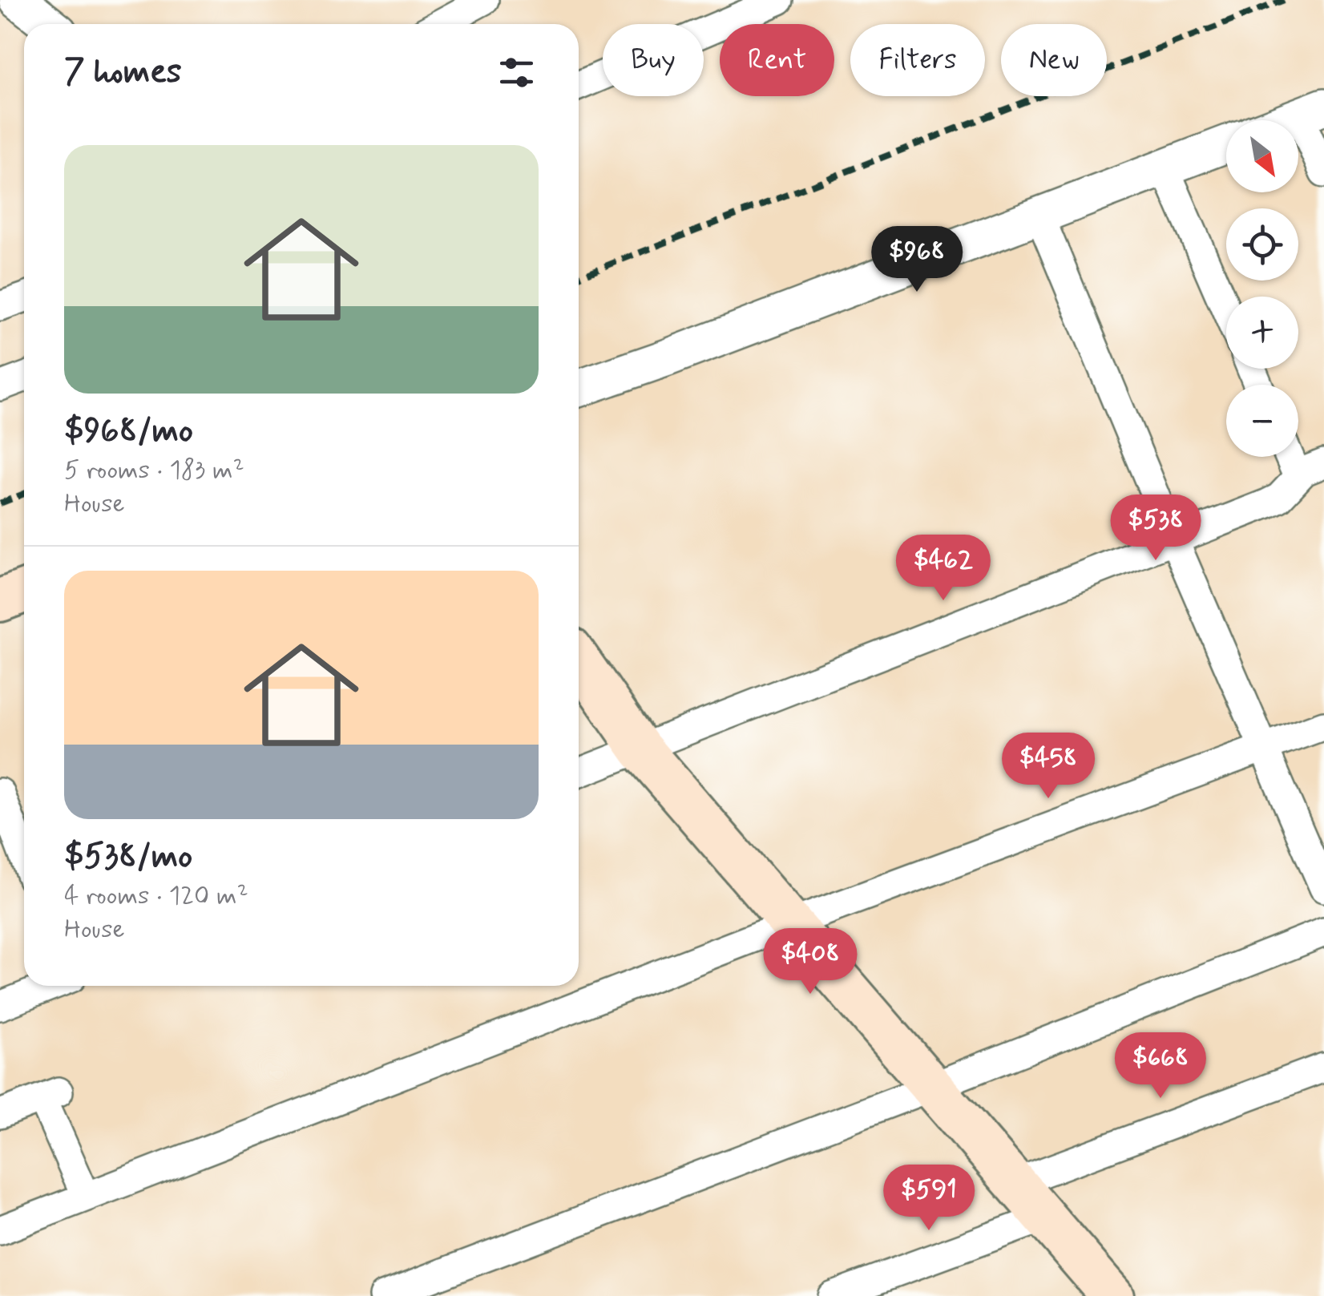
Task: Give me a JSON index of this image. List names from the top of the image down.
{
  "north": "bottom right",
  "page": {
    "chip": [
      "Buy",
      "Rent",
      "Filters",
      "New"
    ],
    "heading": "7 homes",
    "map_buttons": ["+", "−"],
    "list": [
      {
        "name": "$968/mo",
        "note": "5 rooms · 183 m² · House"
      },
      {
        "name": "$538/mo",
        "note": "4 rooms · 120 m² · House"
      }
    ],
    "price": [
      "$968",
      "$538",
      "$462",
      "$458",
      "$408",
      "$668",
      "$591"
    ]
  }
}
